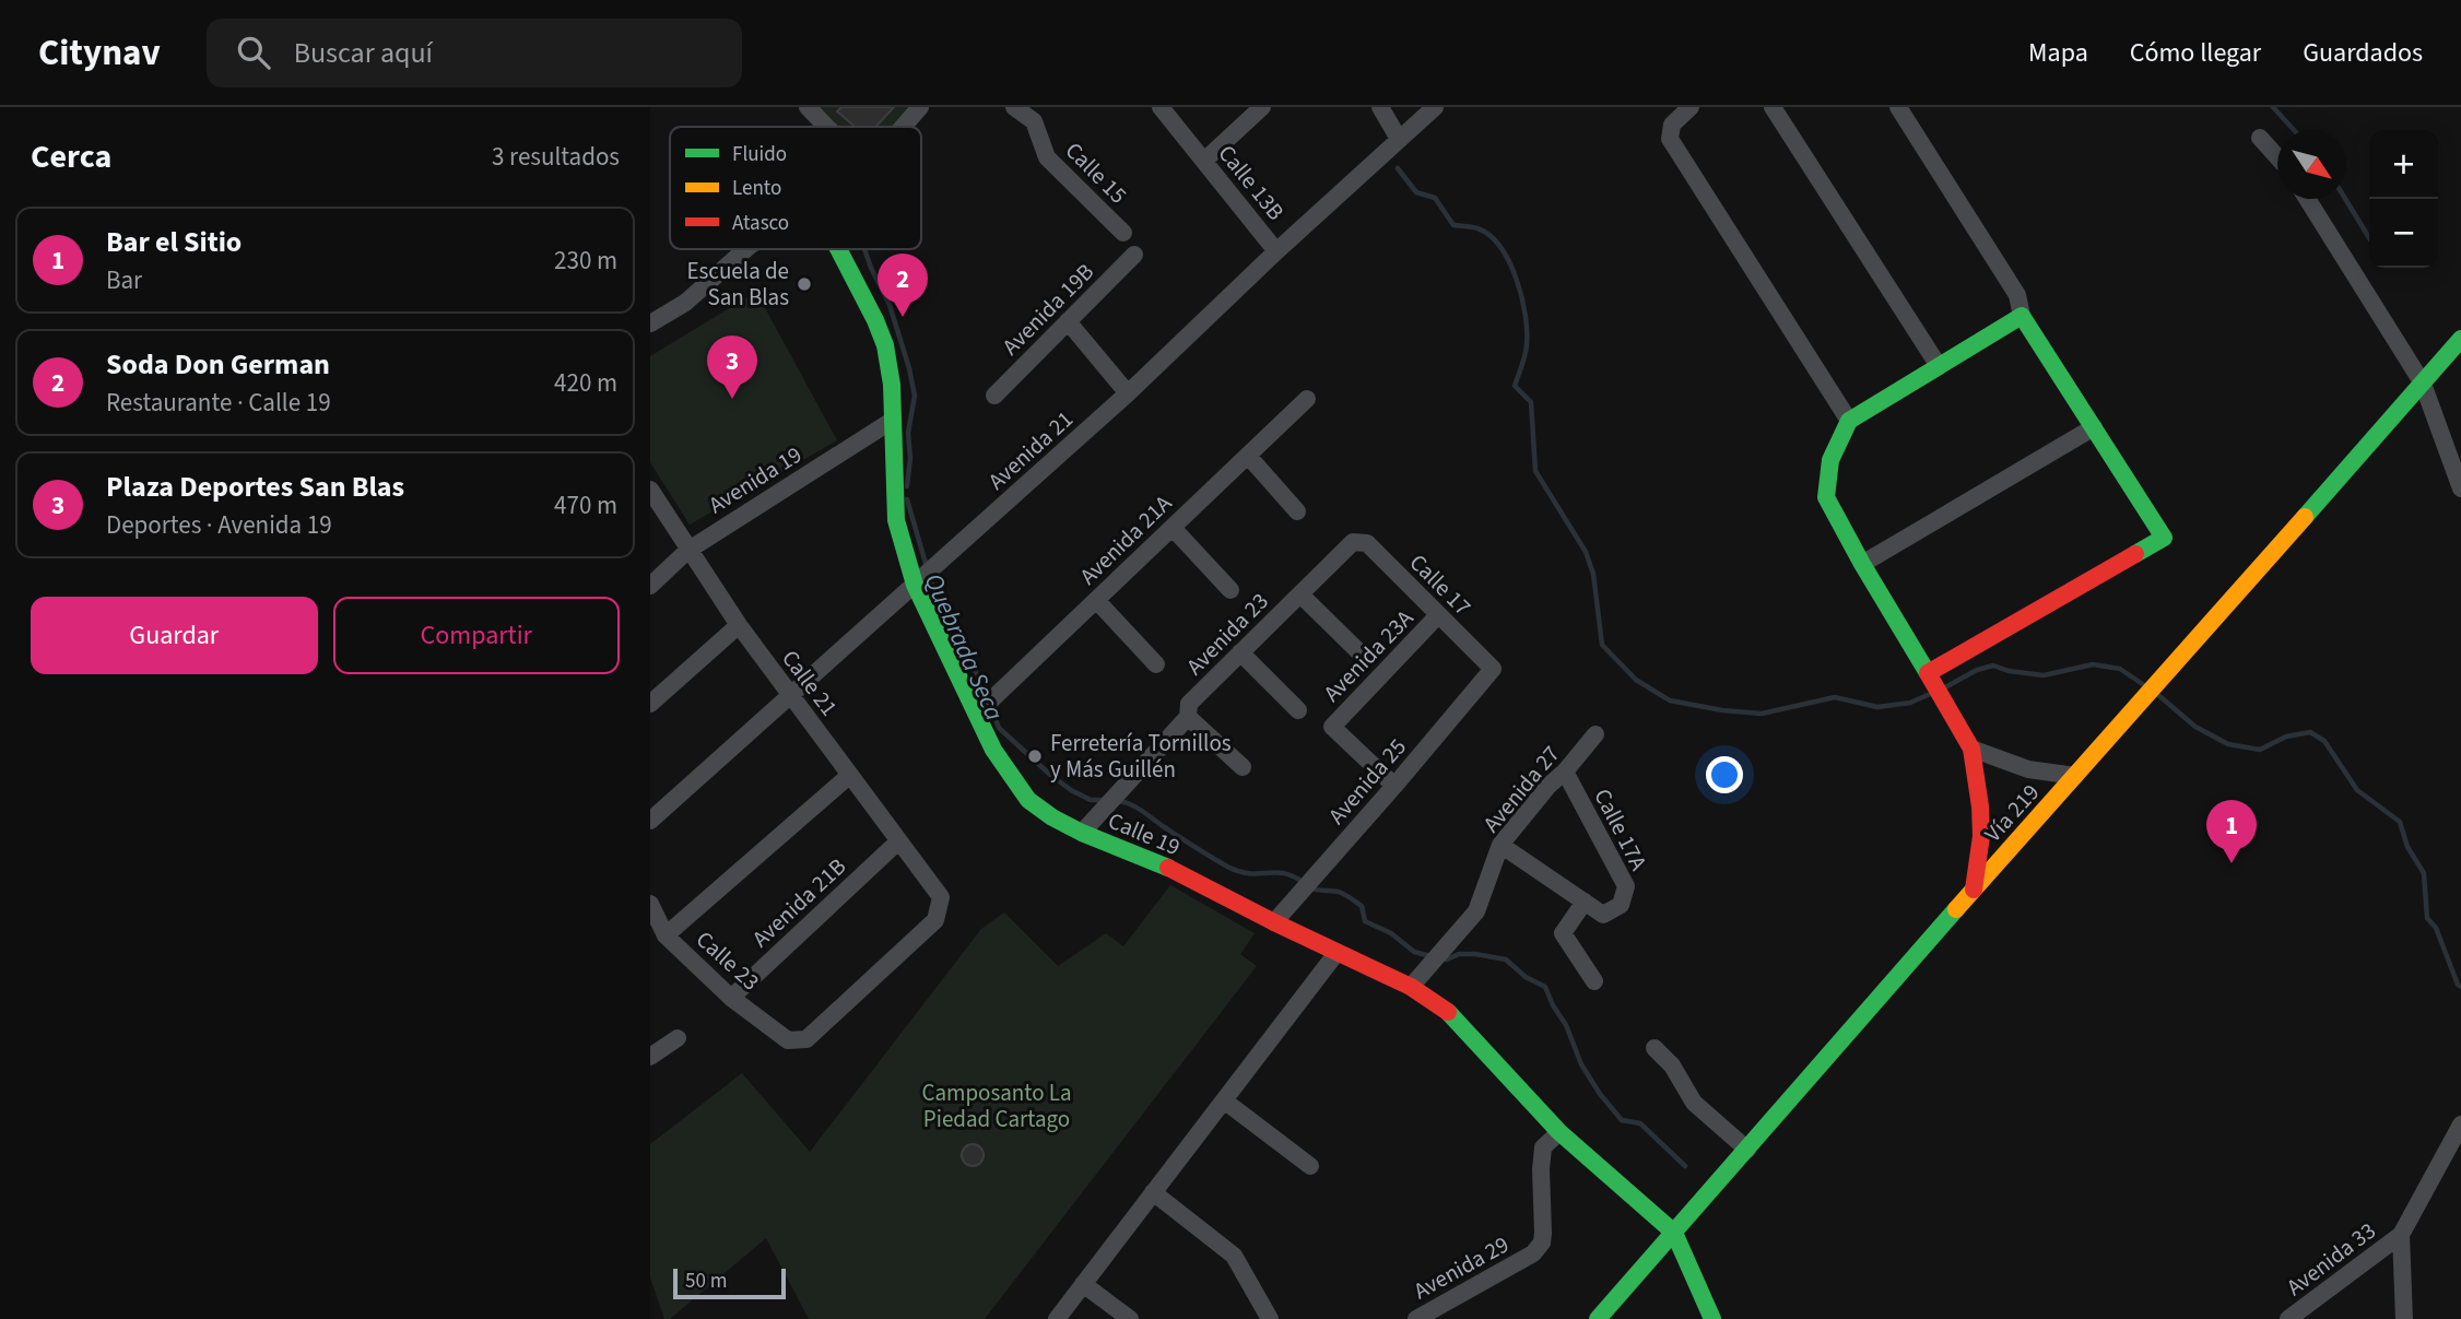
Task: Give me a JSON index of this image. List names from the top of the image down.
{
  "streets": {
    "street": [
      "Calle 15",
      "Calle 13B",
      "Avenida 19B",
      "Avenida 21",
      "Avenida 19",
      "Avenida 21A",
      "Calle 17",
      "Avenida 23",
      "Avenida 23A",
      "Calle 21",
      "Avenida 25",
      "Avenida 27",
      "Vía 219",
      "Calle 17A",
      "Calle 19",
      "Avenida 21B",
      "Calle 23",
      "Avenida 33",
      "Avenida 29"
    ]
  },
  "crossings": [
    ["Calle 13B", "Avenida 21"],
    ["Avenida 21", "Calle 21"],
    ["Avenida 21", "Calle 19"],
    ["Avenida 19", "Calle 21"],
    ["Avenida 19", "Calle 19"],
    ["Avenida 21A", "Calle 19"],
    ["Calle 17", "Avenida 23"],
    ["Calle 17", "Avenida 23A"],
    ["Calle 17", "Avenida 25"],
    ["Avenida 23", "Calle 19"],
    ["Avenida 23A", "Avenida 25"],
    ["Calle 21", "Avenida 21B"],
    ["Calle 21", "Calle 23"],
    ["Avenida 25", "Calle 19"],
    ["Avenida 27", "Calle 17A"],
    ["Avenida 27", "Calle 19"],
    ["Vía 219", "Calle 19"],
    ["Calle 19", "Avenida 29"],
    ["Avenida 21B", "Calle 23"]
  ],
  "water": ["Quebrada Seca"],
  "parks": ["Camposanto La Piedad Cartago"],
  "places": ["Escuela de San Blas", "Ferretería Tornillos y Más Guillén"],
  "legend": ["Fluido", "Lento", "Atasco"],
  "scale_bar": "50 m",
  "north": "bottom right",
  "page": {
    "header": "Citynav",
    "search": "Buscar aquí",
    "nav": ["Mapa", "Cómo llegar", "Guardados"],
    "heading": ["Cerca", "3 resultados"],
    "map_buttons": ["+", "−"],
    "list": [
      {
        "mark": "1",
        "name": "Bar el Sitio",
        "note": "Bar",
        "value": "230 m"
      },
      {
        "mark": "2",
        "name": "Soda Don German",
        "note": "Restaurante · Calle 19",
        "value": "420 m"
      },
      {
        "mark": "3",
        "name": "Plaza Deportes San Blas",
        "note": "Deportes · Avenida 19",
        "value": "470 m"
      }
    ],
    "pins": ["2", "3", "1"],
    "buttons": ["Guardar", "Compartir"],
    "scale": "50 m"
  }
}
